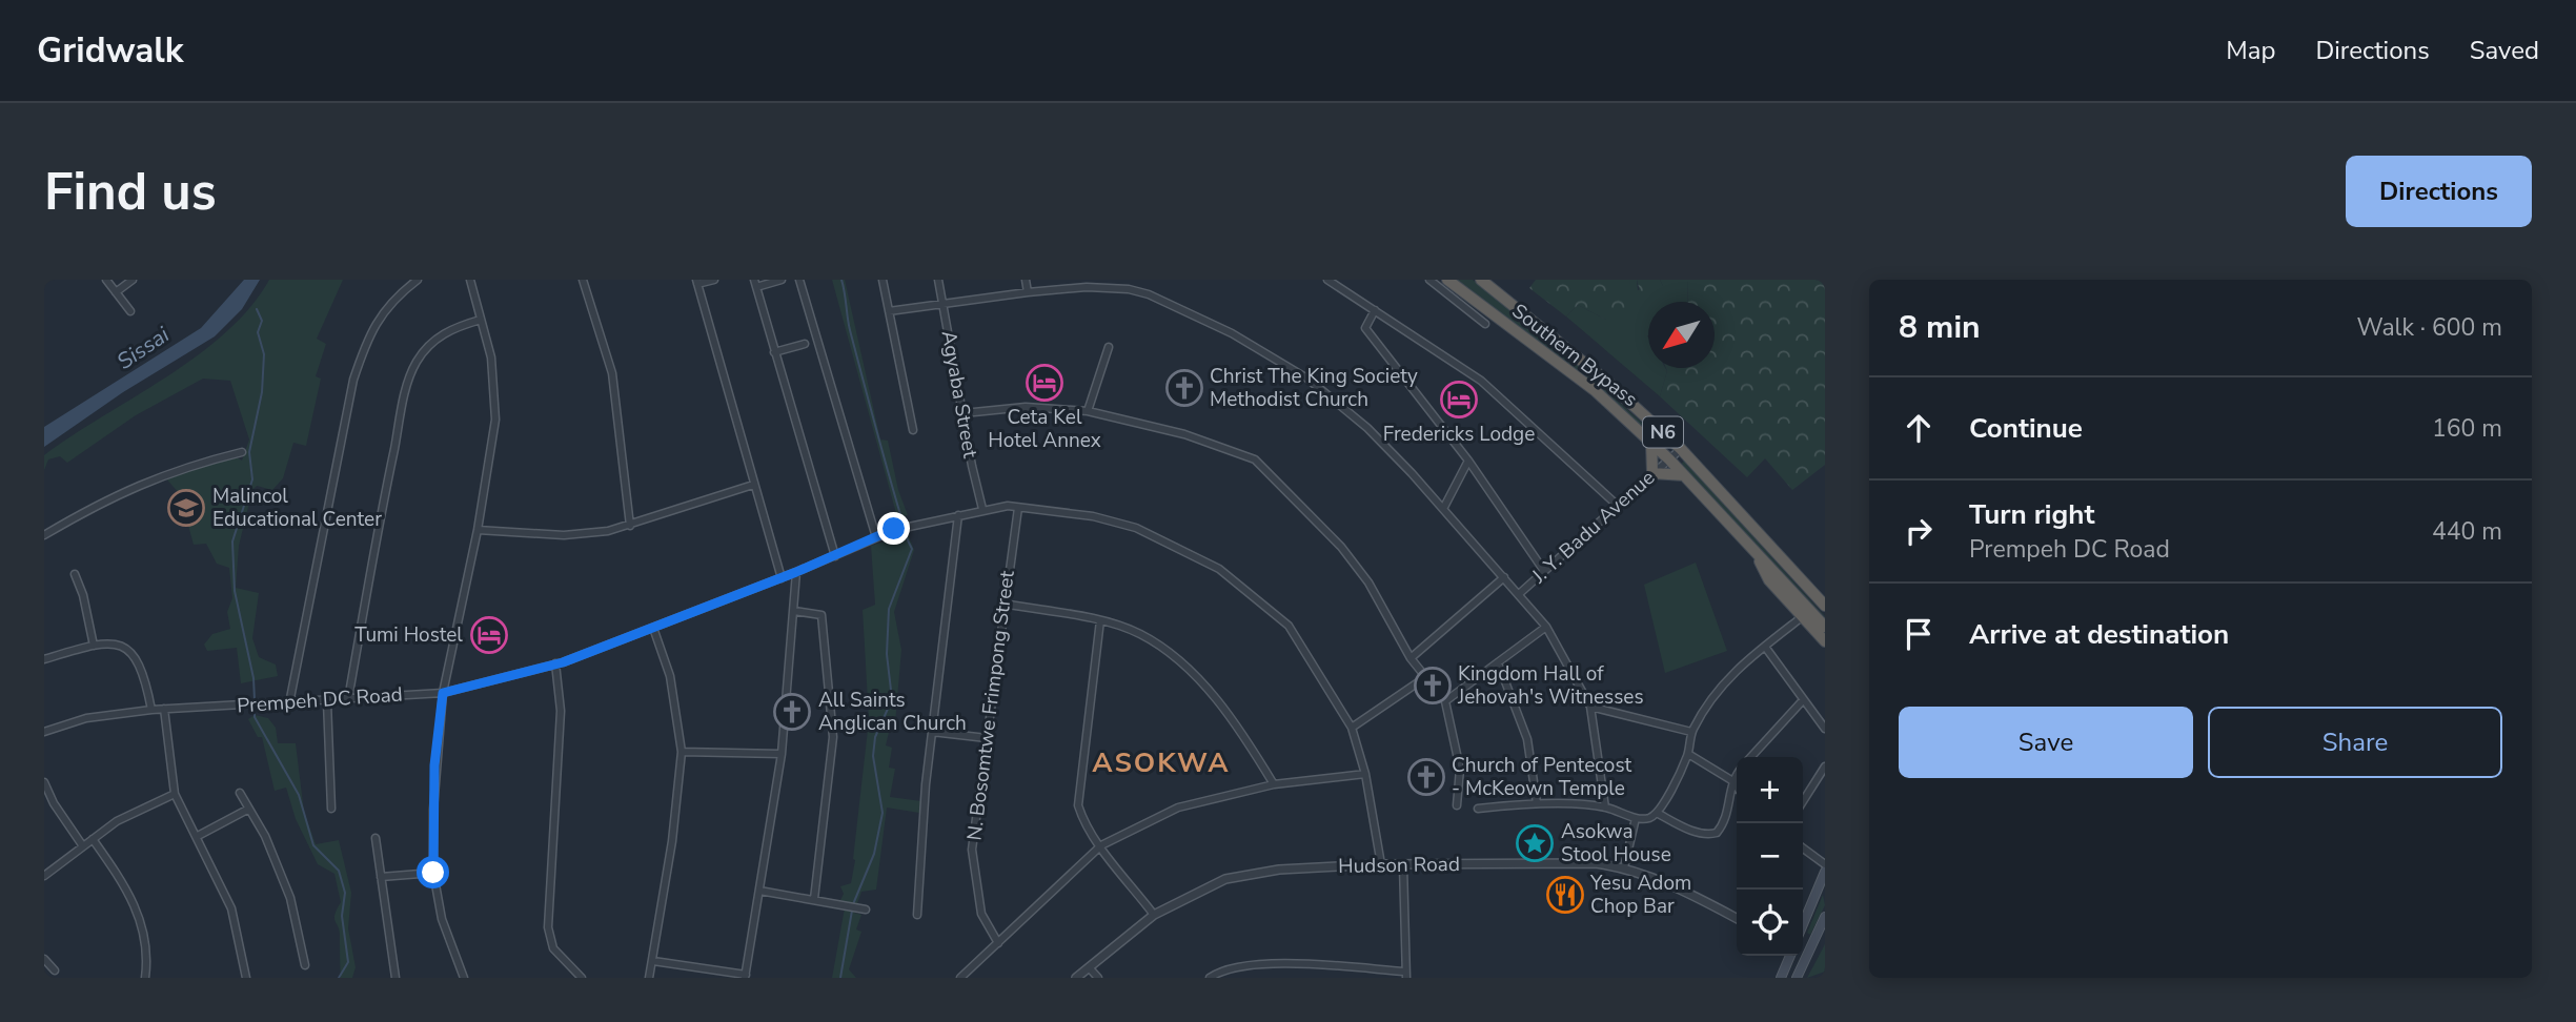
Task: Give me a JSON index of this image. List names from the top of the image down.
{
  "streets": {
    "highway": ["Southern Bypass", "N6"],
    "street": [
      "Agyaba Street",
      "J. Y. Badu Avenue",
      "Prempeh DC Road",
      "N. Bosomtwe Frimpong Street",
      "Hudson Road"
    ]
  },
  "crossings": [
    ["Southern Bypass", "J. Y. Badu Avenue"],
    ["Agyaba Street", "Prempeh DC Road"],
    ["Prempeh DC Road", "N. Bosomtwe Frimpong Street"],
    ["Prempeh DC Road", "Hudson Road"]
  ],
  "districts": ["ASOKWA"],
  "water": ["Sissai"],
  "places": {
    "hotel": ["Ceta Kel Hotel Annex", "Fredericks Lodge", "Tumi Hostel"],
    "church": [
      "Christ The King Society Methodist Church",
      "Kingdom Hall of Jehovah's Witnesses",
      "All Saints Anglican Church",
      "Church of Pentecost - McKeown Temple"
    ],
    "school or university": ["Malincol Educational Center"],
    "place": ["Asokwa Stool House"],
    "restaurant": ["Yesu Adom Chop Bar"]
  },
  "north": "bottom left",
  "page": {
    "header": "Gridwalk",
    "nav": ["Map", "Directions", "Saved"],
    "buttons": [
      "Directions",
      ["Save", "Share"]
    ],
    "title": "Find us",
    "heading": ["8 min", "Walk · 600 m"],
    "list": [
      ["Continue", "160 m"],
      ["Turn right", "Prempeh DC Road", "440 m"],
      "Arrive at destination"
    ],
    "map_buttons": ["+", "−"]
  }
}
